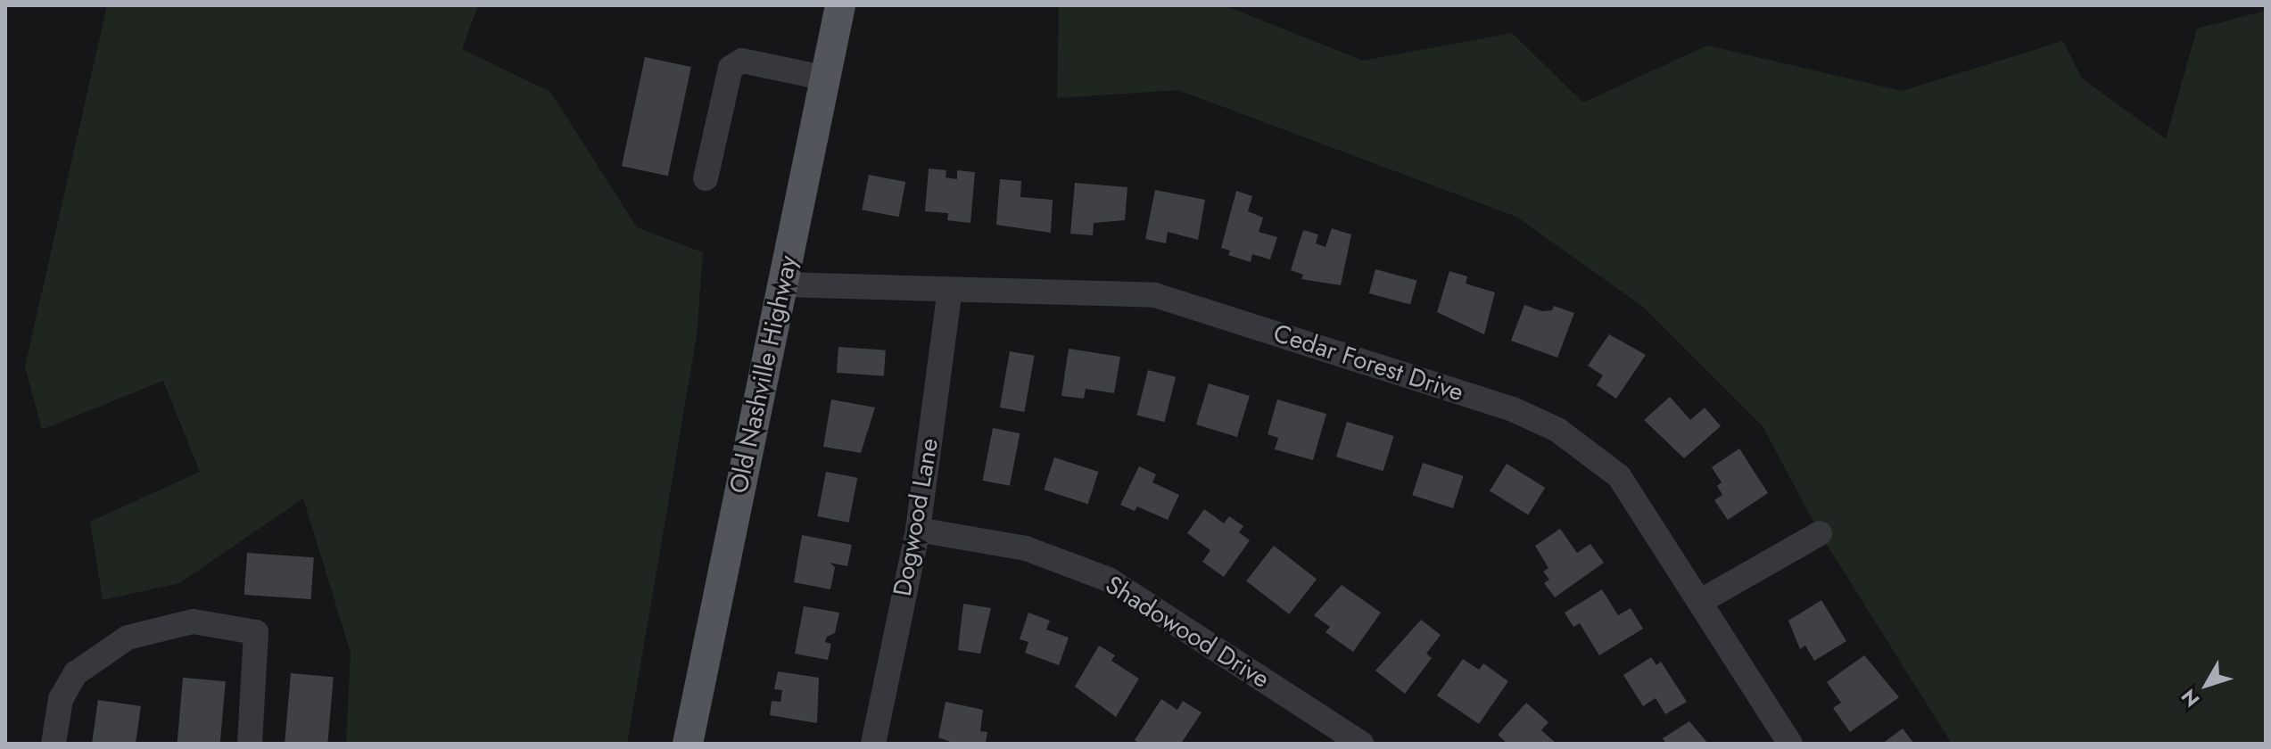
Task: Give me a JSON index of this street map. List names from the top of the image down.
{
  "streets": {
    "main road": ["Old Nashville Highway"],
    "street": ["Cedar Forest Drive", "Dogwood Lane", "Shadowood Drive"]
  },
  "crossings": [
    ["Cedar Forest Drive", "Old Nashville Highway"],
    ["Cedar Forest Drive", "Dogwood Lane"],
    ["Dogwood Lane", "Shadowood Drive"]
  ],
  "north": "bottom left"
}
